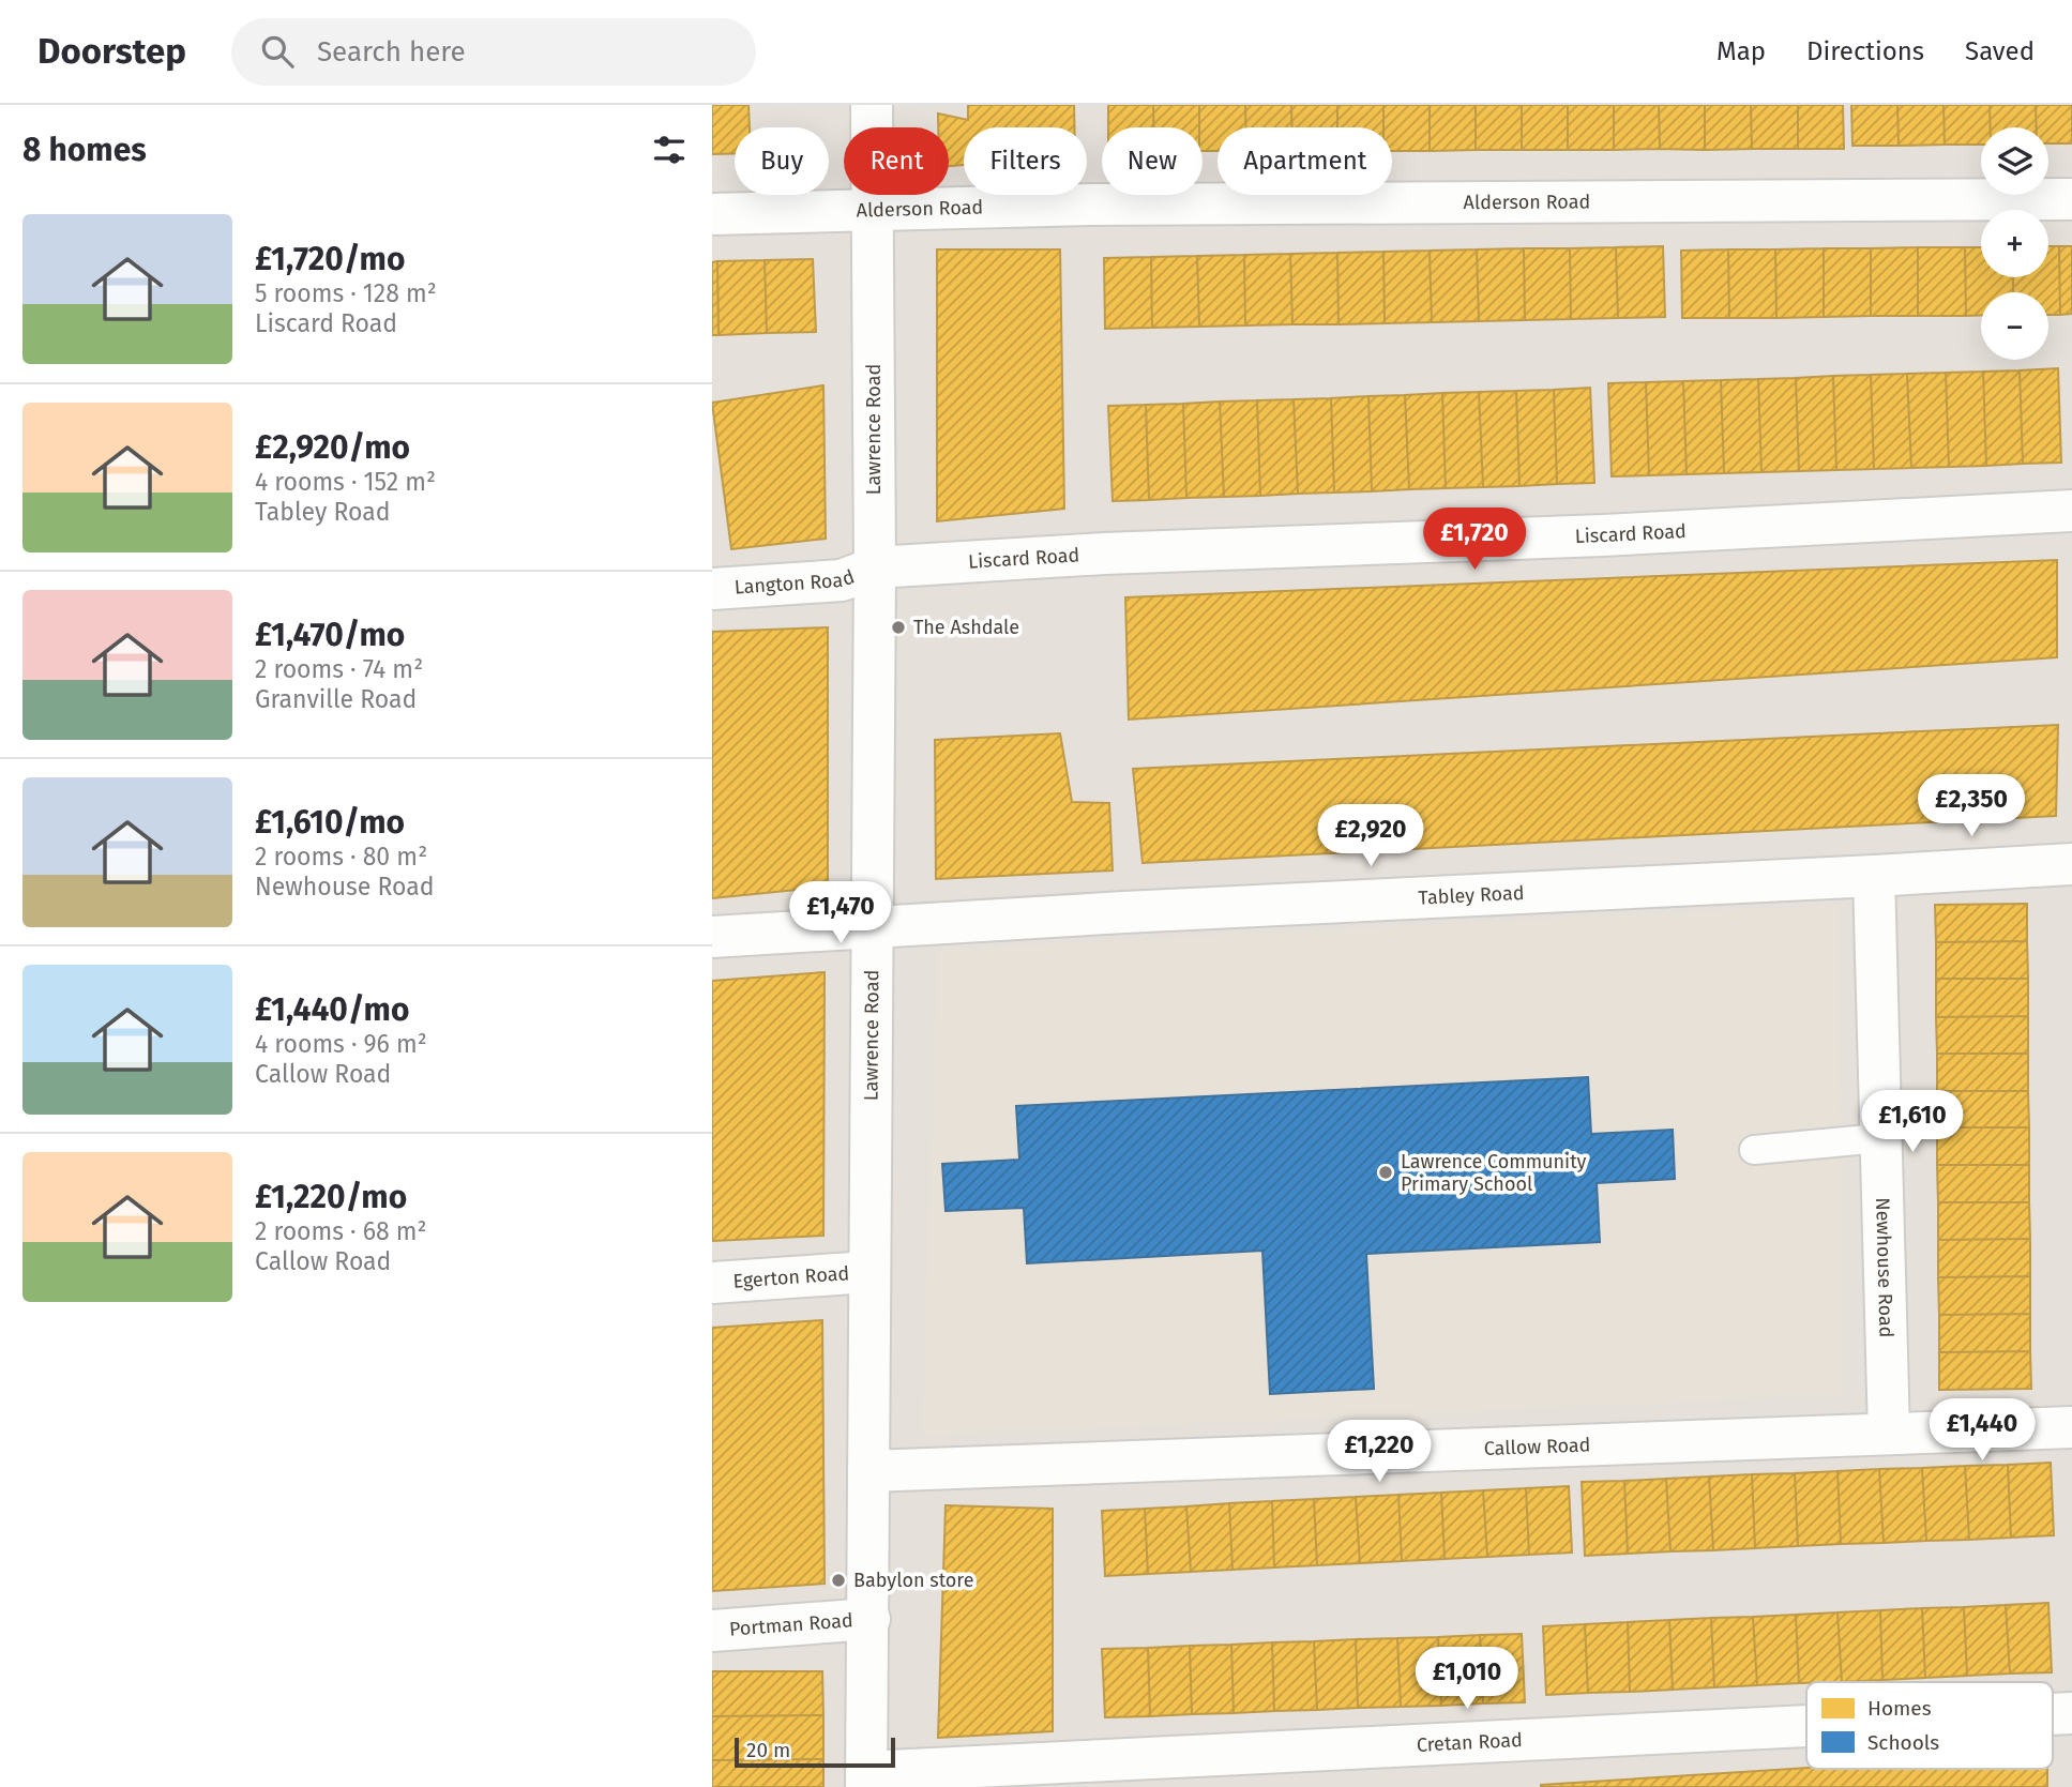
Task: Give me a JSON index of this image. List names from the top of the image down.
{
  "streets": {
    "street": [
      "Alderson Road",
      "Lawrence Road",
      "Liscard Road",
      "Langton Road",
      "Tabley Road",
      "Newhouse Road",
      "Egerton Road",
      "Callow Road",
      "Portman Road",
      "Cretan Road"
    ]
  },
  "crossings": [
    ["Alderson Road", "Lawrence Road"],
    ["Lawrence Road", "Liscard Road"],
    ["Lawrence Road", "Langton Road"],
    ["Lawrence Road", "Tabley Road"],
    ["Lawrence Road", "Egerton Road"],
    ["Lawrence Road", "Callow Road"],
    ["Lawrence Road", "Portman Road"],
    ["Lawrence Road", "Cretan Road"],
    ["Liscard Road", "Langton Road"],
    ["Tabley Road", "Newhouse Road"],
    ["Newhouse Road", "Callow Road"]
  ],
  "places": ["The Ashdale", "Lawrence Community Primary School", "Babylon store"],
  "legend": ["Homes", "Schools"],
  "scale_bar": "20 m",
  "page": {
    "header": "Doorstep",
    "search": "Search here",
    "nav": ["Map", "Directions", "Saved"],
    "heading": "8 homes",
    "map_buttons": ["+", "−"],
    "chip": [
      "Buy",
      "Rent",
      "Filters",
      "New",
      "Apartment"
    ],
    "list": [
      {
        "name": "£1,720/mo",
        "note": "5 rooms · 128 m² · Liscard Road"
      },
      {
        "name": "£2,920/mo",
        "note": "4 rooms · 152 m² · Tabley Road"
      },
      {
        "name": "£1,470/mo",
        "note": "2 rooms · 74 m² · Granville Road"
      },
      {
        "name": "£1,610/mo",
        "note": "2 rooms · 80 m² · Newhouse Road"
      },
      {
        "name": "£1,440/mo",
        "note": "4 rooms · 96 m² · Callow Road"
      },
      {
        "name": "£1,220/mo",
        "note": "2 rooms · 68 m² · Callow Road"
      }
    ],
    "price": [
      "£1,720",
      "£2,350",
      "£2,920",
      "£1,470",
      "£1,610",
      "£1,440",
      "£1,220",
      "£1,010"
    ],
    "scale": "20 m"
  }
}
